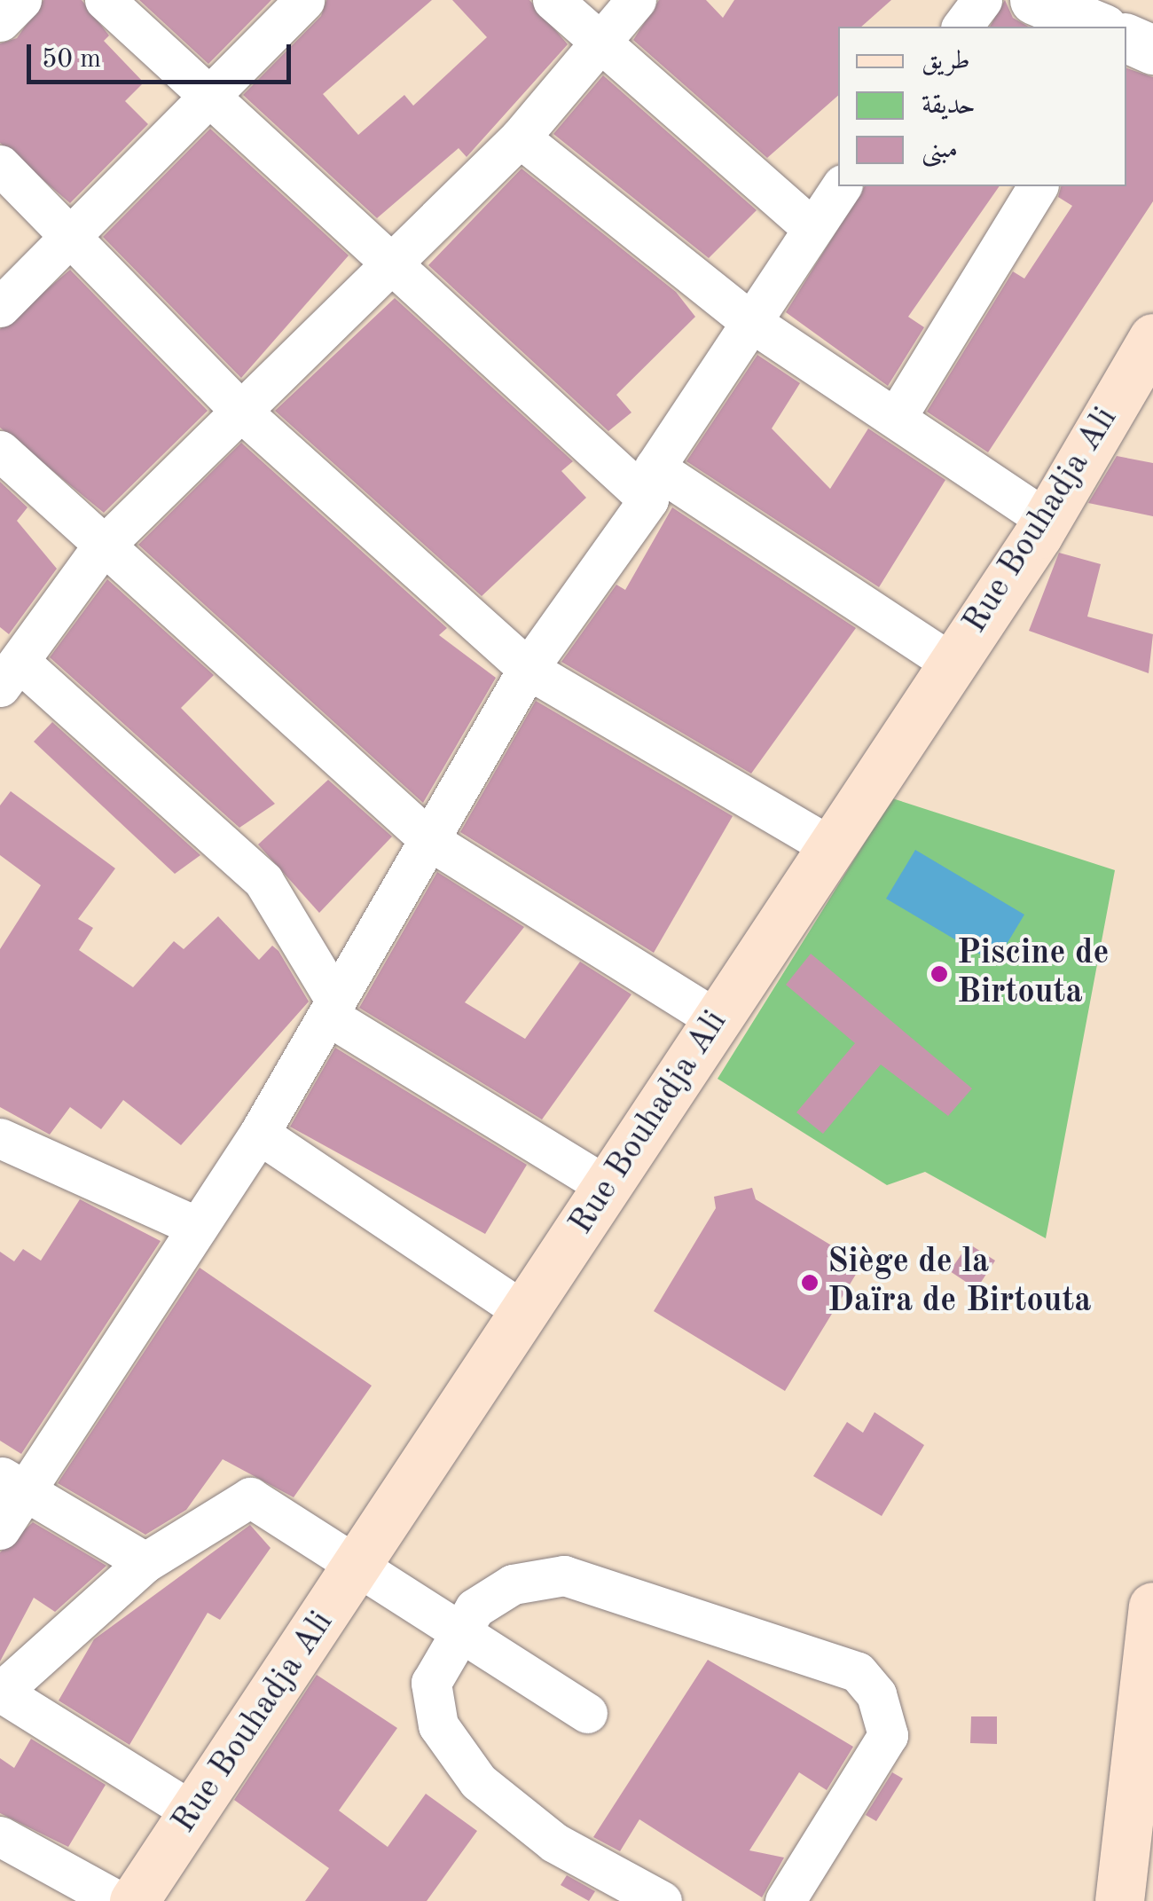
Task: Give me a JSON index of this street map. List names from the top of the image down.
{
  "streets": {
    "main road": ["Rue Bouhadja Ali"]
  },
  "places": ["Piscine de Birtouta", "Siège de la Daïra de Birtouta"],
  "legend": ["طريق", "حديقة", "مبنى"],
  "scale_bar": "50 m"
}
